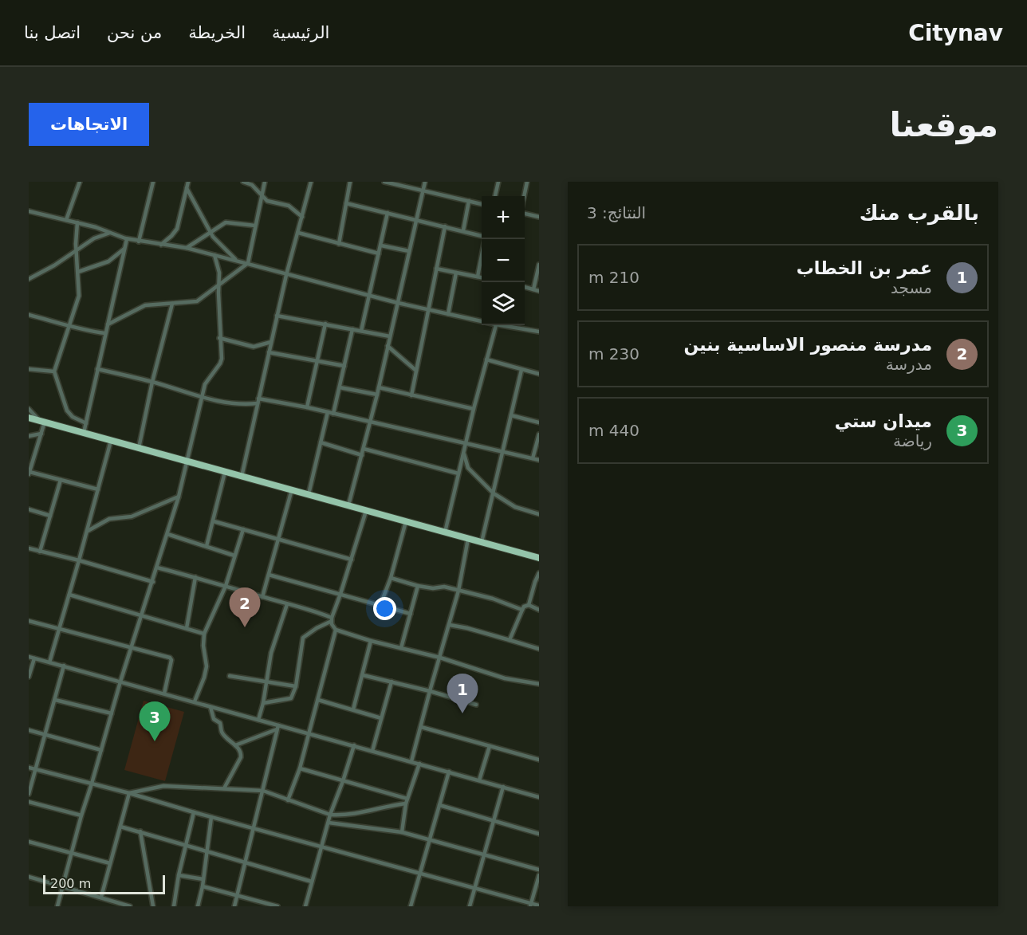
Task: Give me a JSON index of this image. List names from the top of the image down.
{
  "scale_bar": "200 m",
  "page": {
    "header": "Citynav",
    "nav": [
      "الرئيسية",
      "الخريطة",
      "من نحن",
      "اتصل بنا"
    ],
    "buttons": "الاتجاهات",
    "title": "موقعنا",
    "heading": ["بالقرب منك", "النتائج: 3"],
    "map_buttons": ["+", "−"],
    "list": [
      {
        "mark": "1",
        "name": "عمر بن الخطاب",
        "note": "مسجد",
        "value": "210 m"
      },
      {
        "mark": "2",
        "name": "مدرسة منصور الاساسية بنين",
        "note": "مدرسة",
        "value": "230 m"
      },
      {
        "mark": "3",
        "name": "ميدان ستي",
        "note": "رياضة",
        "value": "440 m"
      }
    ],
    "pins": ["2", "1", "3"],
    "scale": "200 m"
  }
}
